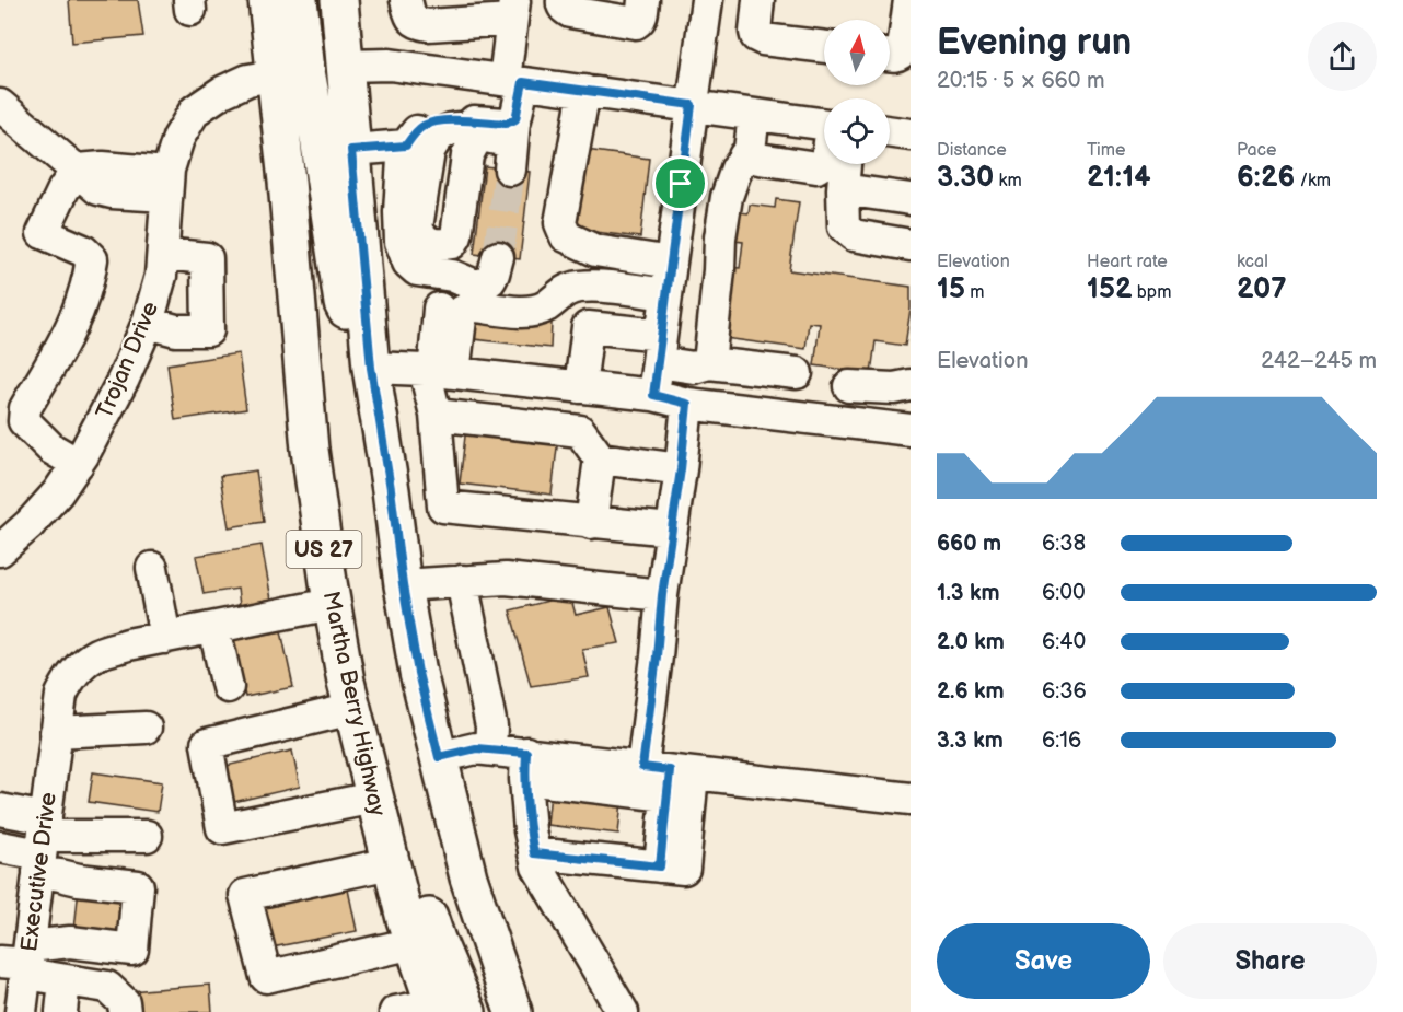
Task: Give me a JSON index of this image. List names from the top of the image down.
{
  "streets": {
    "main road": ["US 27", "Martha Berry Highway"],
    "street": ["Trojan Drive", "Executive Drive"]
  },
  "crossings": [
    ["Trojan Drive", "US 27"],
    ["Trojan Drive", "Martha Berry Highway"],
    ["US 27", "Martha Berry Highway"],
    ["Martha Berry Highway", "Executive Drive"]
  ],
  "north": "top",
  "page": {
    "heading": ["Evening run", "20:15 · 5 × 660 m"],
    "stats": [
      ["Distance", "3.30 km"],
      ["Time", "21:14"],
      ["Pace", "6:26 /km"],
      ["Elevation", "15 m"],
      ["Heart rate", "152 bpm"],
      ["kcal", "207"]
    ],
    "chart": ["Elevation", "242–245 m"],
    "list": [
      {
        "name": "660 m",
        "note": "6:38"
      },
      {
        "name": "1.3 km",
        "note": "6:00"
      },
      {
        "name": "2.0 km",
        "note": "6:40"
      },
      {
        "name": "2.6 km",
        "note": "6:36"
      },
      {
        "name": "3.3 km",
        "note": "6:16"
      }
    ],
    "buttons": ["Save", "Share"]
  }
}
